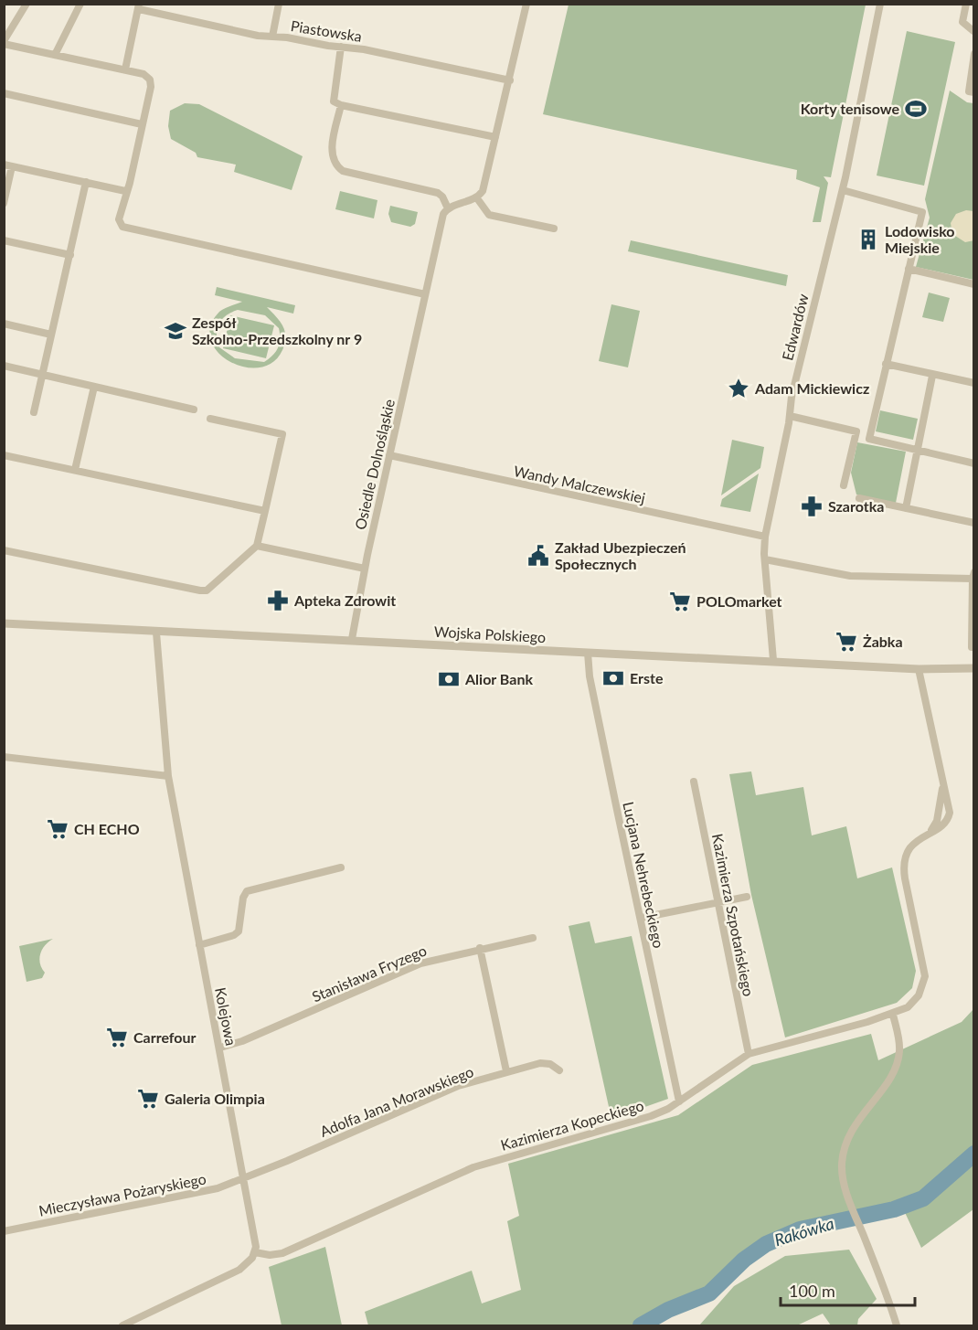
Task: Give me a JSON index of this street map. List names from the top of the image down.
{
  "streets": {
    "street": [
      "Piastowska",
      "Edwardów",
      "Osiedle Dolnośląskie",
      "Wandy Malczewskiej",
      "Wojska Polskiego",
      "Lucjana Nehrebeckiego",
      "Kazimierza Szpotańskiego",
      "Stanisława Fryzego",
      "Kolejowa",
      "Adolfa Jana Morawskiego",
      "Kazimierza Kopeckiego",
      "Mieczysława Pożaryskiego"
    ]
  },
  "crossings": [
    ["Edwardów", "Wandy Malczewskiej"],
    ["Edwardów", "Wojska Polskiego"],
    ["Osiedle Dolnośląskie", "Wandy Malczewskiej"],
    ["Osiedle Dolnośląskie", "Wojska Polskiego"],
    ["Wojska Polskiego", "Lucjana Nehrebeckiego"],
    ["Wojska Polskiego", "Kolejowa"],
    ["Wojska Polskiego", "Kazimierza Kopeckiego"],
    ["Lucjana Nehrebeckiego", "Kazimierza Kopeckiego"],
    ["Kazimierza Szpotańskiego", "Kazimierza Kopeckiego"],
    ["Stanisława Fryzego", "Kolejowa"],
    ["Kolejowa", "Adolfa Jana Morawskiego"],
    ["Kolejowa", "Kazimierza Kopeckiego"],
    ["Kolejowa", "Mieczysława Pożaryskiego"],
    ["Adolfa Jana Morawskiego", "Mieczysława Pożaryskiego"]
  ],
  "water": ["Rakówka"],
  "places": {
    "sports": ["Korty tenisowe"],
    "building": ["Lodowisko Miejskie"],
    "school or university": ["Zespół Szkolno-Przedszkolny nr 9"],
    "place": ["Adam Mickiewicz"],
    "pharmacy": ["Szarotka", "Apteka Zdrowit"],
    "public building": ["Zakład Ubezpieczeń Społecznych"],
    "supermarket": [
      "POLOmarket",
      "Żabka",
      "CH ECHO",
      "Carrefour",
      "Galeria Olimpia"
    ],
    "bank": ["Erste", "Alior Bank"]
  },
  "scale_bar": "100 m"
}
